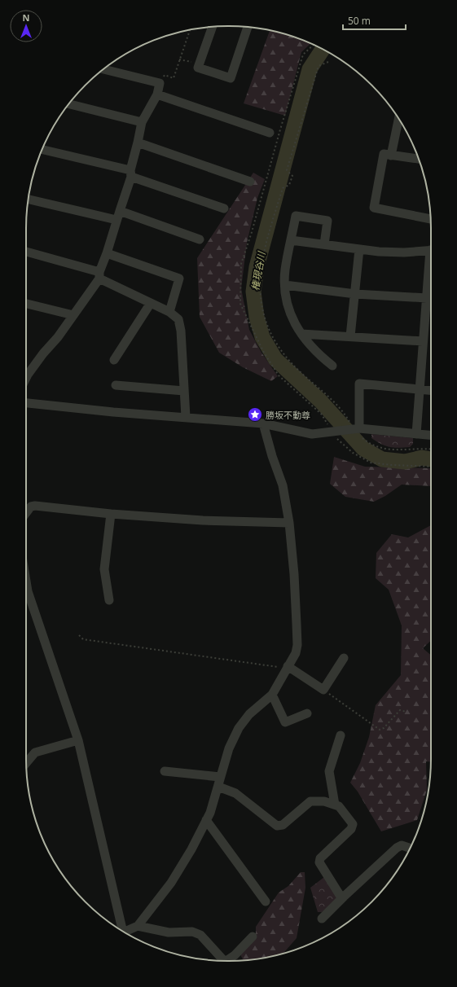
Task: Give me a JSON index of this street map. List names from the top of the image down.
{
  "water": ["権現谷川"],
  "places": {
    "place": ["勝坂不動尊"]
  },
  "scale_bar": "50 m",
  "north": "top"
}
